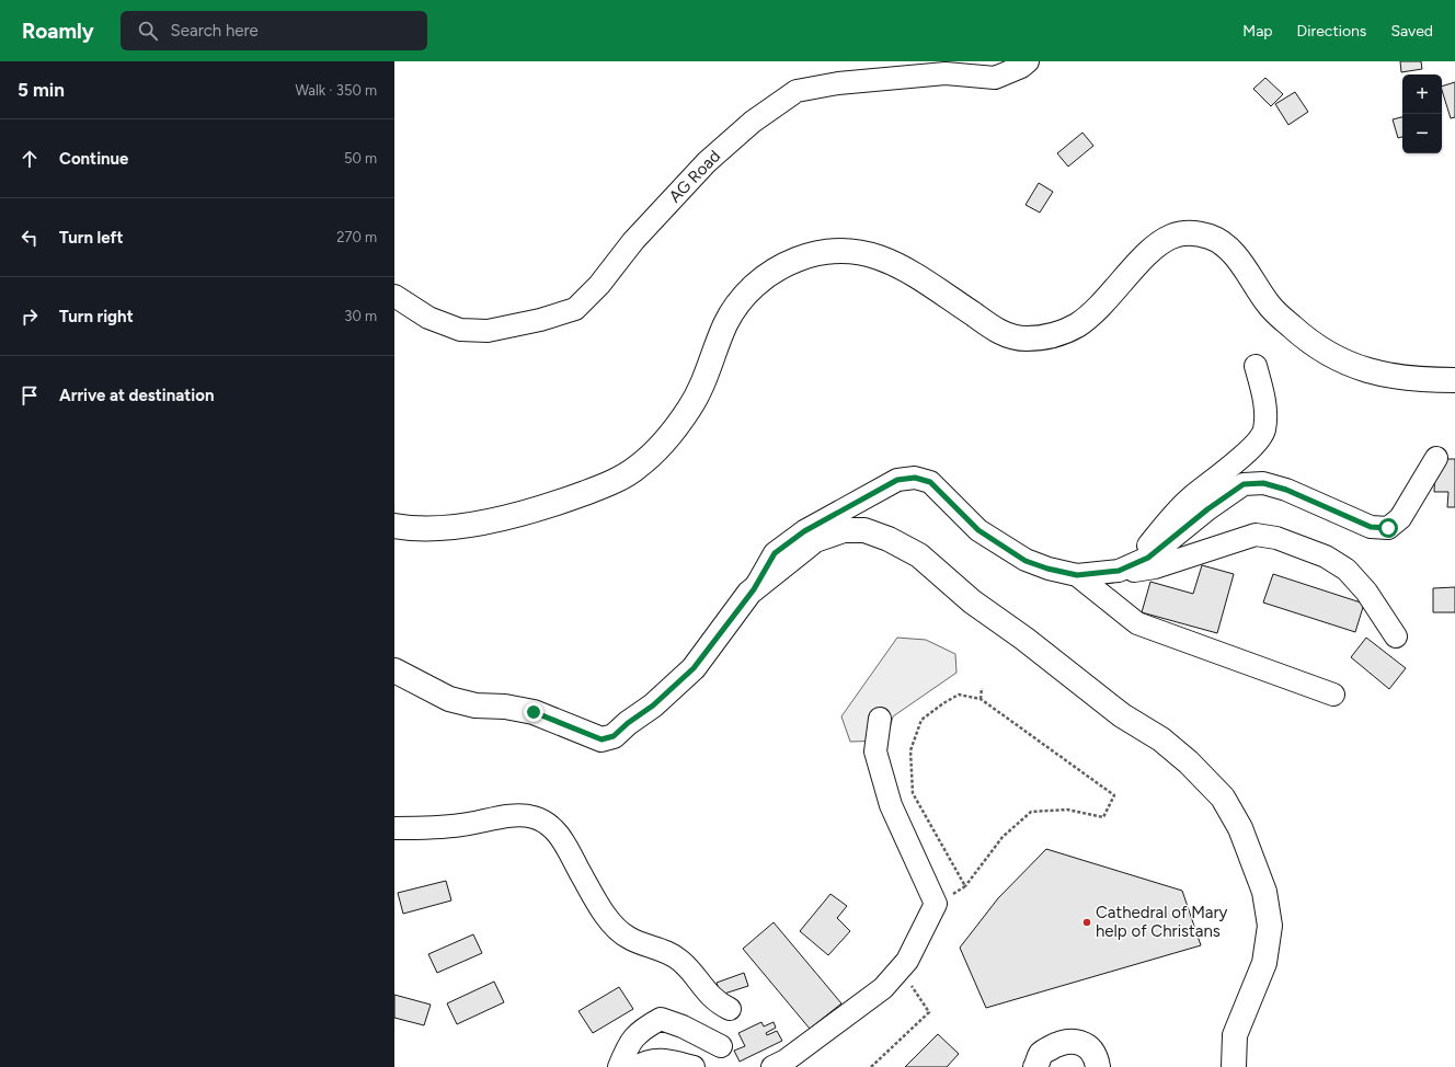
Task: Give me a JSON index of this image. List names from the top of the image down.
{
  "streets": {
    "street": ["AG Road"]
  },
  "places": ["Cathedral of Mary help of Christans"],
  "page": {
    "header": "Roamly",
    "search": "Search here",
    "nav": ["Map", "Directions", "Saved"],
    "heading": ["5 min", "Walk · 350 m"],
    "map_buttons": ["+", "−"],
    "list": [
      ["Continue", "50 m"],
      ["Turn left", "270 m"],
      ["Turn right", "30 m"],
      "Arrive at destination"
    ]
  }
}
